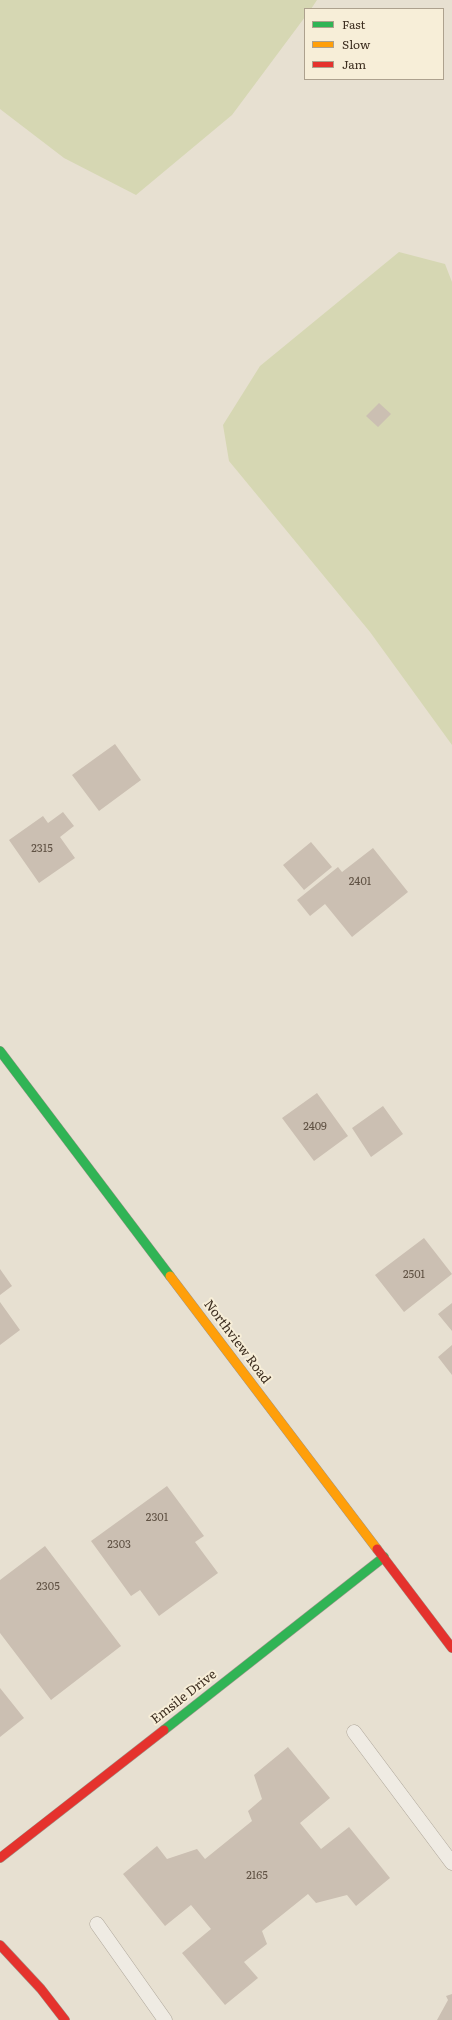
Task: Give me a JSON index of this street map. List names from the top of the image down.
{
  "streets": {
    "street": ["Northview Road", "Emsile Drive"]
  },
  "crossings": [
    ["Northview Road", "Emsile Drive"]
  ],
  "house_numbers": [
    "2315",
    "2401",
    "2409",
    "2501",
    "2301",
    "2303",
    "2305",
    "2165"
  ],
  "legend": ["Fast", "Slow", "Jam"]
}
